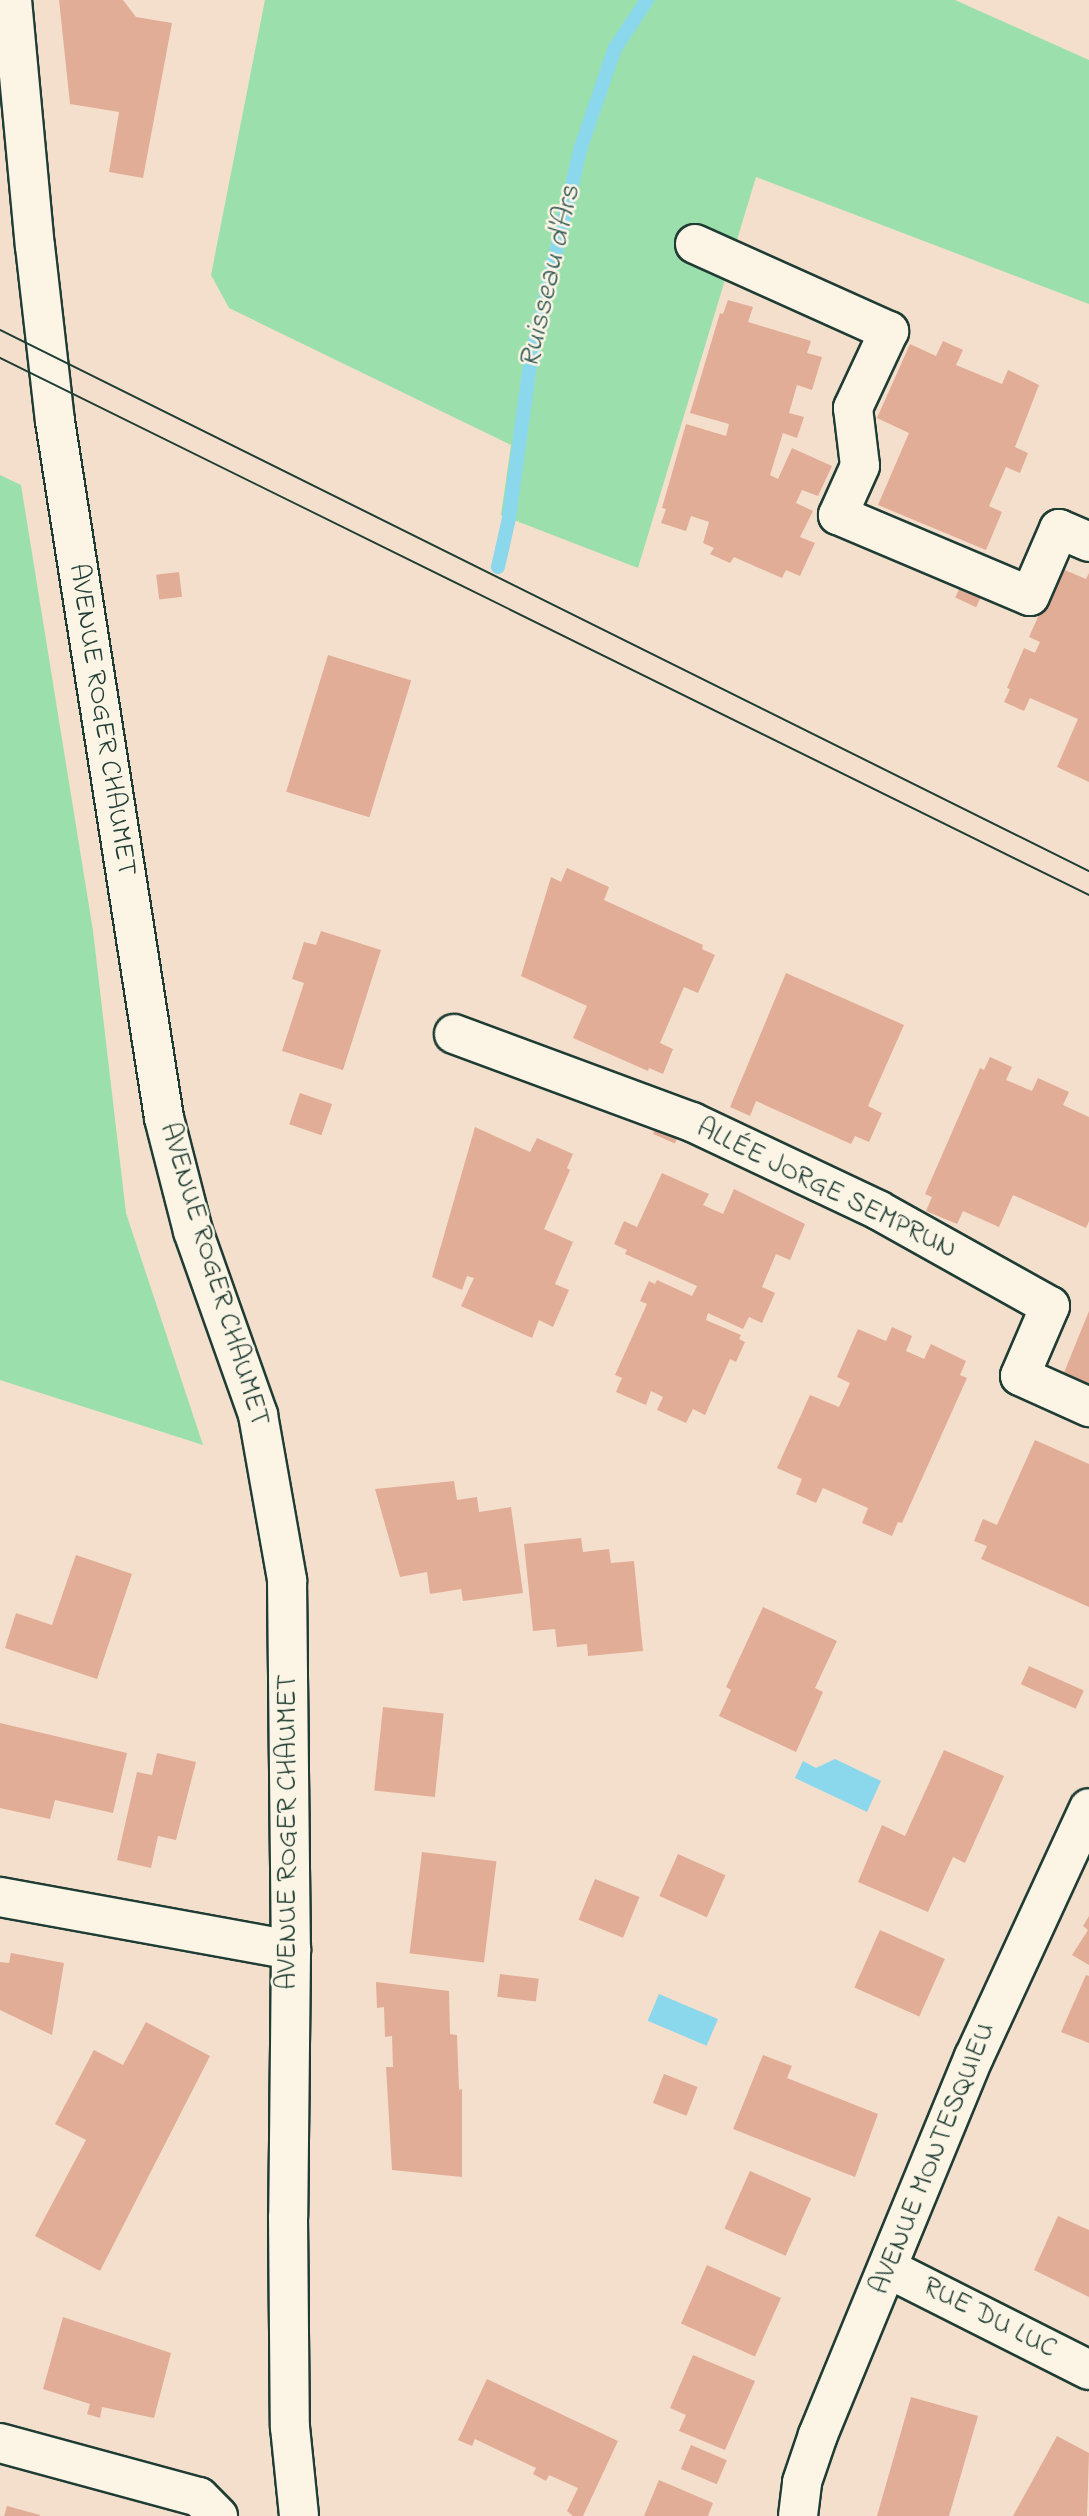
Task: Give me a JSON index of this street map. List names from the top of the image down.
{
  "streets": {
    "street": [
      "AVENUE ROGER CHAUMET",
      "ALLÉE JORGE SEMPRUN",
      "AVENUE MONTESQUIEU",
      "RUE DU LUC"
    ]
  },
  "crossings": [
    ["AVENUE MONTESQUIEU", "RUE DU LUC"]
  ],
  "water": ["Ruisseau d'Ars"]
}
